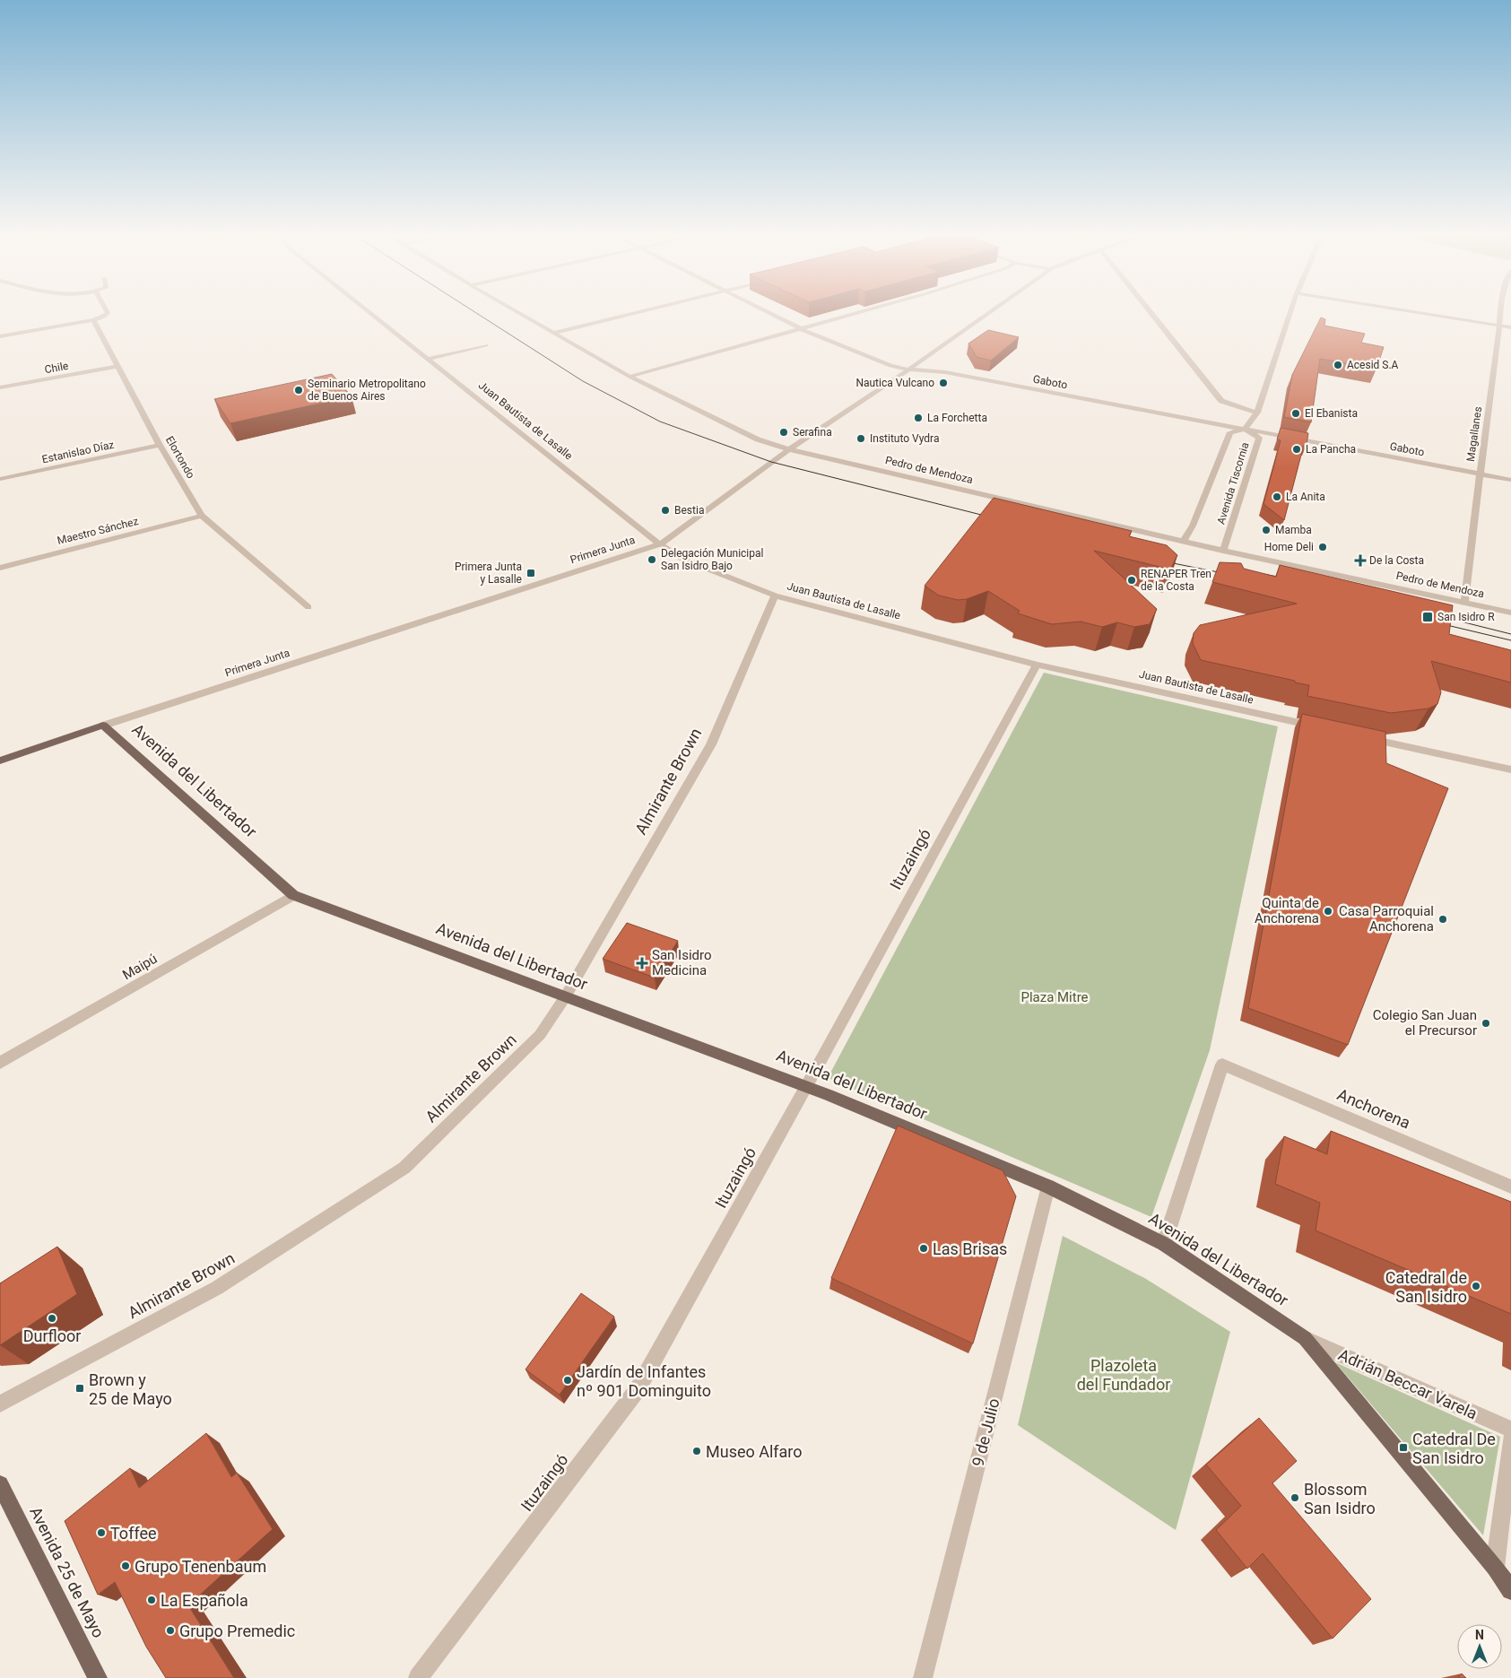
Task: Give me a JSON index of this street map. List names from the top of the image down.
{
  "streets": {
    "main road": ["Primera Junta", "Avenida del Libertador", "Avenida 25 de Mayo"],
    "street": [
      "Chile",
      "Gaboto",
      "Juan Bautista de Lasalle",
      "Magallanes",
      "Estanislao Díaz",
      "Elortondo",
      "Pedro de Mendoza",
      "Avenida Tiscornia",
      "Maestro Sánchez",
      "Almirante Brown",
      "Ituzaingó",
      "Maipú",
      "Anchorena",
      "Adrián Beccar Varela",
      "9 de Julio"
    ]
  },
  "crossings": [
    ["Chile", "Elortondo"],
    ["Gaboto", "Magallanes"],
    ["Gaboto", "Avenida Tiscornia"],
    ["Gaboto", "Primera Junta"],
    ["Juan Bautista de Lasalle", "Primera Junta"],
    ["Juan Bautista de Lasalle", "Almirante Brown"],
    ["Juan Bautista de Lasalle", "Ituzaingó"],
    ["Magallanes", "Pedro de Mendoza"],
    ["Estanislao Díaz", "Elortondo"],
    ["Elortondo", "Maestro Sánchez"],
    ["Pedro de Mendoza", "Avenida Tiscornia"],
    ["Pedro de Mendoza", "Primera Junta"],
    ["Primera Junta", "Avenida del Libertador"],
    ["Avenida del Libertador", "Almirante Brown"],
    ["Avenida del Libertador", "Ituzaingó"],
    ["Avenida del Libertador", "Maipú"],
    ["Avenida del Libertador", "Anchorena"],
    ["Avenida del Libertador", "Adrián Beccar Varela"],
    ["Avenida del Libertador", "9 de Julio"]
  ],
  "parks": ["Plaza Mitre", "Plazoleta del Fundador"],
  "places": {
    "other": [
      "Acesid S.A",
      "Nautica Vulcano",
      "Seminario Metropolitano de Buenos Aires",
      "El Ebanista",
      "La Forchetta",
      "Serafina",
      "Instituto Vydra",
      "La Pancha",
      "La Anita",
      "Bestia",
      "Mamba",
      "Home Deli",
      "Delegación Municipal San Isidro Bajo",
      "RENAPER Tren de la Costa",
      "Quinta de Anchorena",
      "Casa Parroquial Anchorena",
      "Colegio San Juan el Precursor",
      "Las Brisas",
      "Catedral de San Isidro",
      "Durfloor",
      "Jardín de Infantes nº 901 Dominguito",
      "Museo Alfaro",
      "Blossom San Isidro",
      "Toffee",
      "Grupo Tenenbaum",
      "La Española",
      "Grupo Premedic"
    ],
    "health": ["De la Costa", "San Isidro Medicina"],
    "transit": [
      "Primera Junta y Lasalle",
      "San Isidro R",
      "Brown y 25 de Mayo",
      "Catedral De San Isidro"
    ]
  },
  "north": "top"
}
